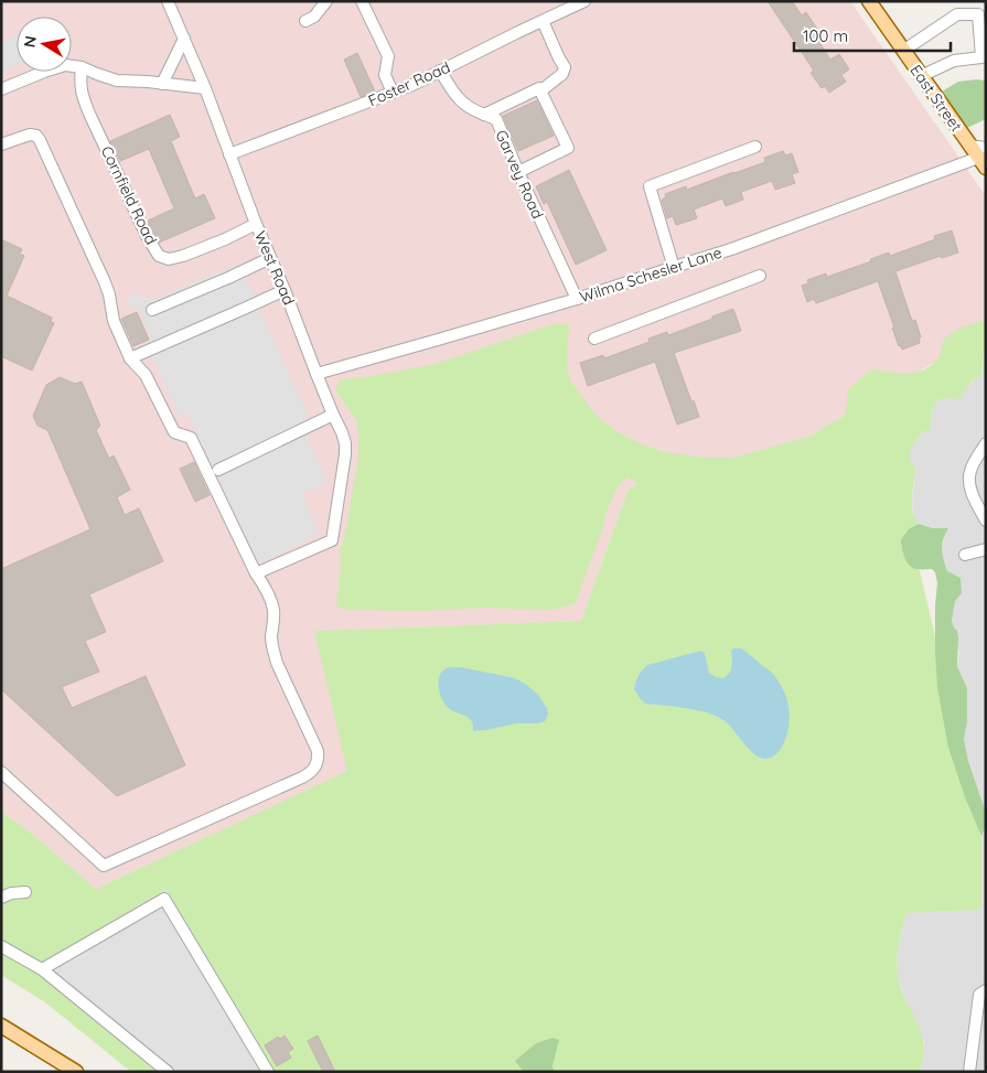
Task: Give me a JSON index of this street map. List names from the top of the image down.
{
  "streets": {
    "main road": ["East Street"],
    "street": [
      "Foster Road",
      "Garvey Road",
      "Cornfield Road",
      "West Road",
      "Wilma Schesler Lane"
    ]
  },
  "crossings": [
    ["Foster Road", "Garvey Road"],
    ["Foster Road", "West Road"],
    ["East Street", "Wilma Schesler Lane"],
    ["Garvey Road", "Wilma Schesler Lane"],
    ["Cornfield Road", "West Road"],
    ["West Road", "Wilma Schesler Lane"]
  ],
  "scale_bar": "100 m",
  "north": "left"
}
